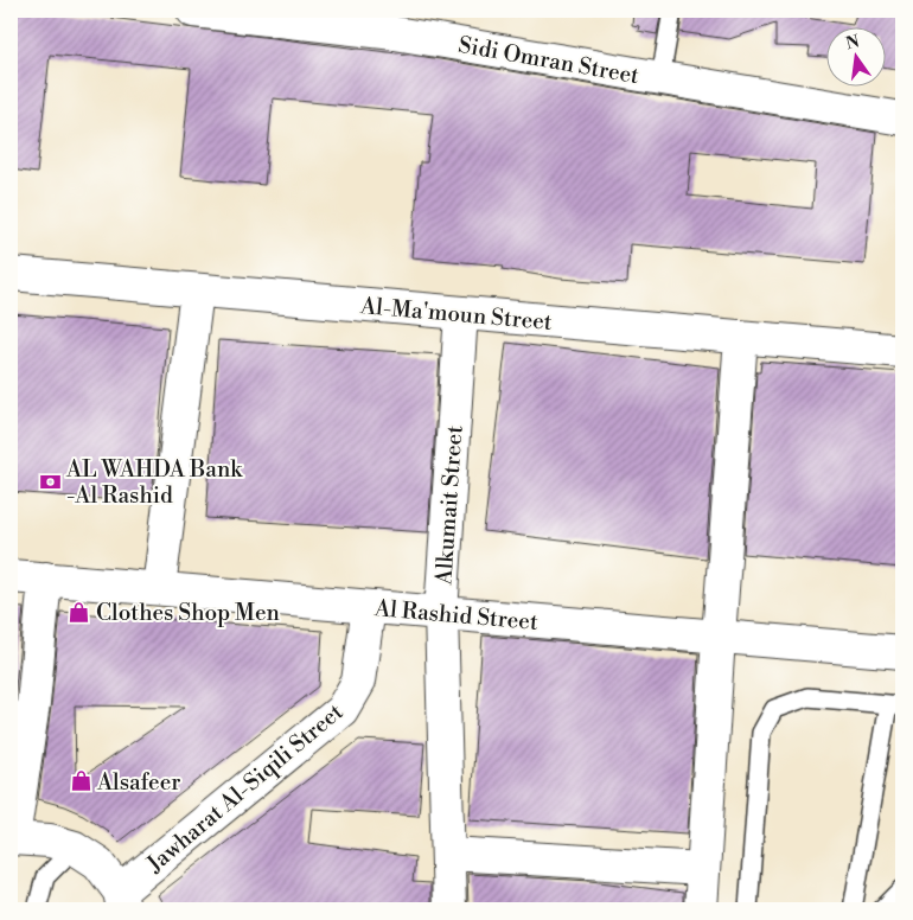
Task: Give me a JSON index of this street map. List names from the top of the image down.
{
  "streets": {
    "street": [
      "Sidi Omran Street",
      "Al-Ma'moun Street",
      "Alkumait Street",
      "Al Rashid Street",
      "Jawharat Al-Siqili Street"
    ]
  },
  "crossings": [
    ["Al-Ma'moun Street", "Alkumait Street"],
    ["Alkumait Street", "Al Rashid Street"],
    ["Al Rashid Street", "Jawharat Al-Siqili Street"]
  ],
  "places": {
    "bank": ["AL WAHDA Bank -Al Rashid"],
    "shop": ["Clothes Shop Men", "Alsafeer"]
  },
  "north": "top"
}
